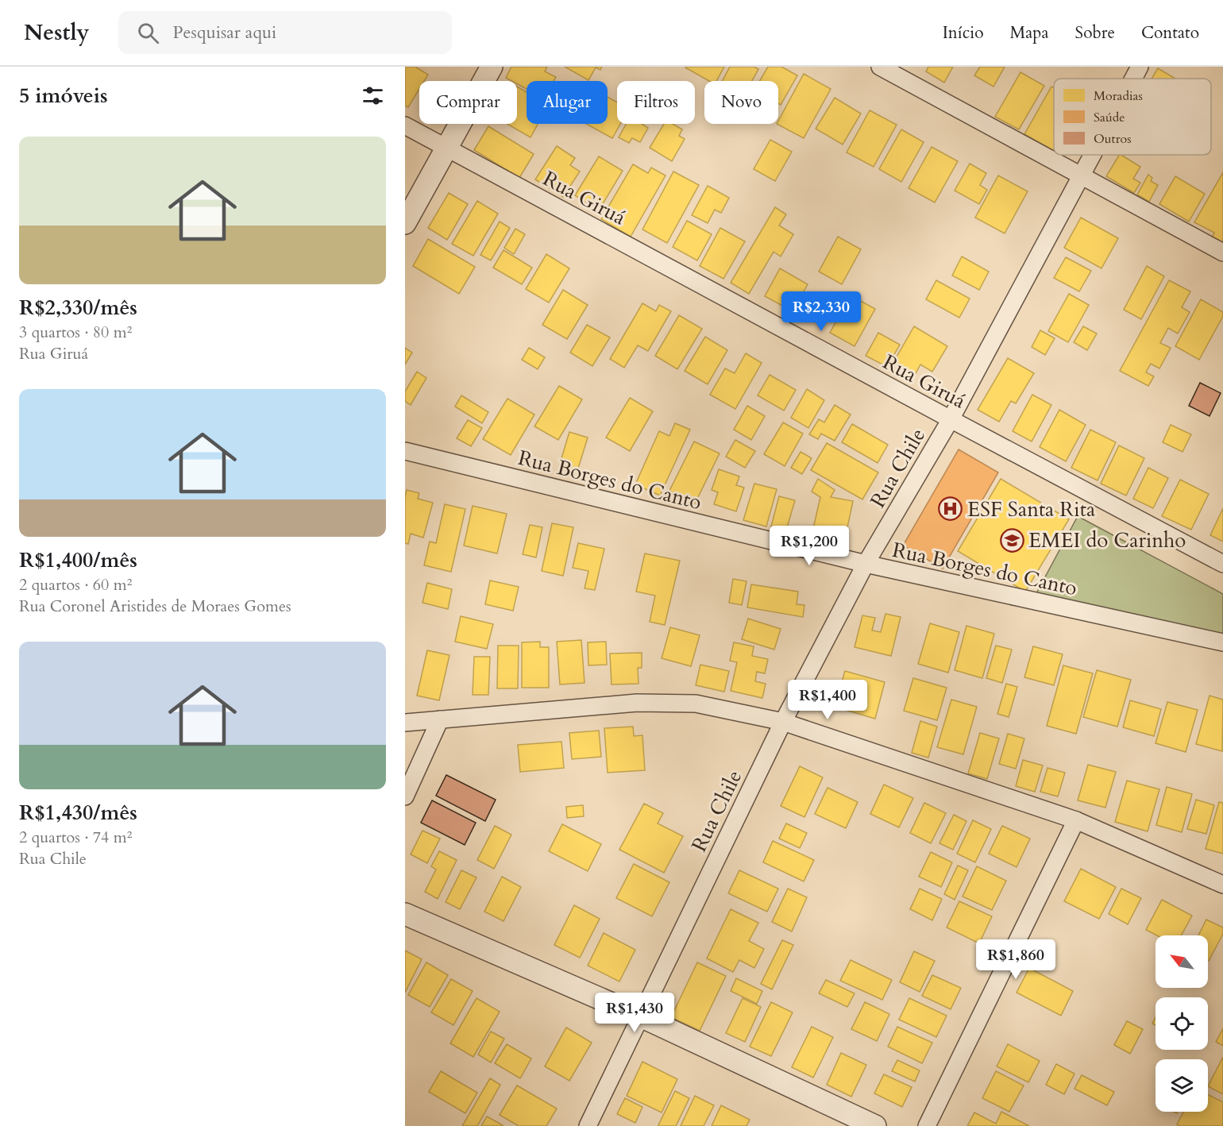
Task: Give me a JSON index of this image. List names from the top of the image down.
{
  "streets": {
    "street": ["Rua Giruá", "Rua Chile", "Rua Borges do Canto"]
  },
  "crossings": [
    ["Rua Giruá", "Rua Chile"],
    ["Rua Chile", "Rua Borges do Canto"]
  ],
  "places": {
    "hospital": ["ESF Santa Rita"],
    "school or university": ["EMEI do Carinho"]
  },
  "legend": ["Moradias", "Saúde", "Outros"],
  "north": "top left",
  "page": {
    "header": "Nestly",
    "search": "Pesquisar aqui",
    "nav": [
      "Início",
      "Mapa",
      "Sobre",
      "Contato"
    ],
    "heading": "5 imóveis",
    "chip": [
      "Comprar",
      "Alugar",
      "Filtros",
      "Novo"
    ],
    "list": [
      {
        "name": "R$2,330/mês",
        "note": "3 quartos · 80 m² · Rua Giruá"
      },
      {
        "name": "R$1,400/mês",
        "note": "2 quartos · 60 m² · Rua Coronel Aristides de Moraes Gomes"
      },
      {
        "name": "R$1,430/mês",
        "note": "2 quartos · 74 m² · Rua Chile"
      }
    ],
    "price": [
      "R$2,330",
      "R$1,200",
      "R$1,400",
      "R$1,860",
      "R$1,430"
    ]
  }
}
